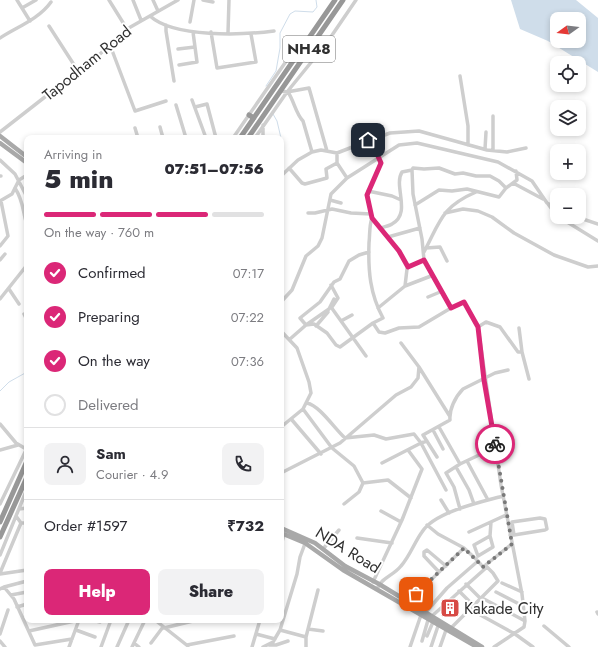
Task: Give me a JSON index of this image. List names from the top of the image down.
{
  "streets": {
    "highway": ["NH48"],
    "main road": ["NDA Road"],
    "street": ["Tapodham Road"]
  },
  "places": {
    "building": ["Kakade City"]
  },
  "north": "left",
  "page": {
    "map_buttons": ["+", "−"],
    "heading": ["5 min", "Arriving in", "07:51–07:56"],
    "panel": [
      "Sam",
      "Courier · 4.9",
      "Order #1597",
      "₹732"
    ],
    "bar": "On the way · 760 m",
    "list": [
      ["Confirmed", "07:17"],
      ["Preparing", "07:22"],
      ["On the way", "07:36"],
      "Delivered"
    ],
    "buttons": ["Help", "Share"]
  }
}
